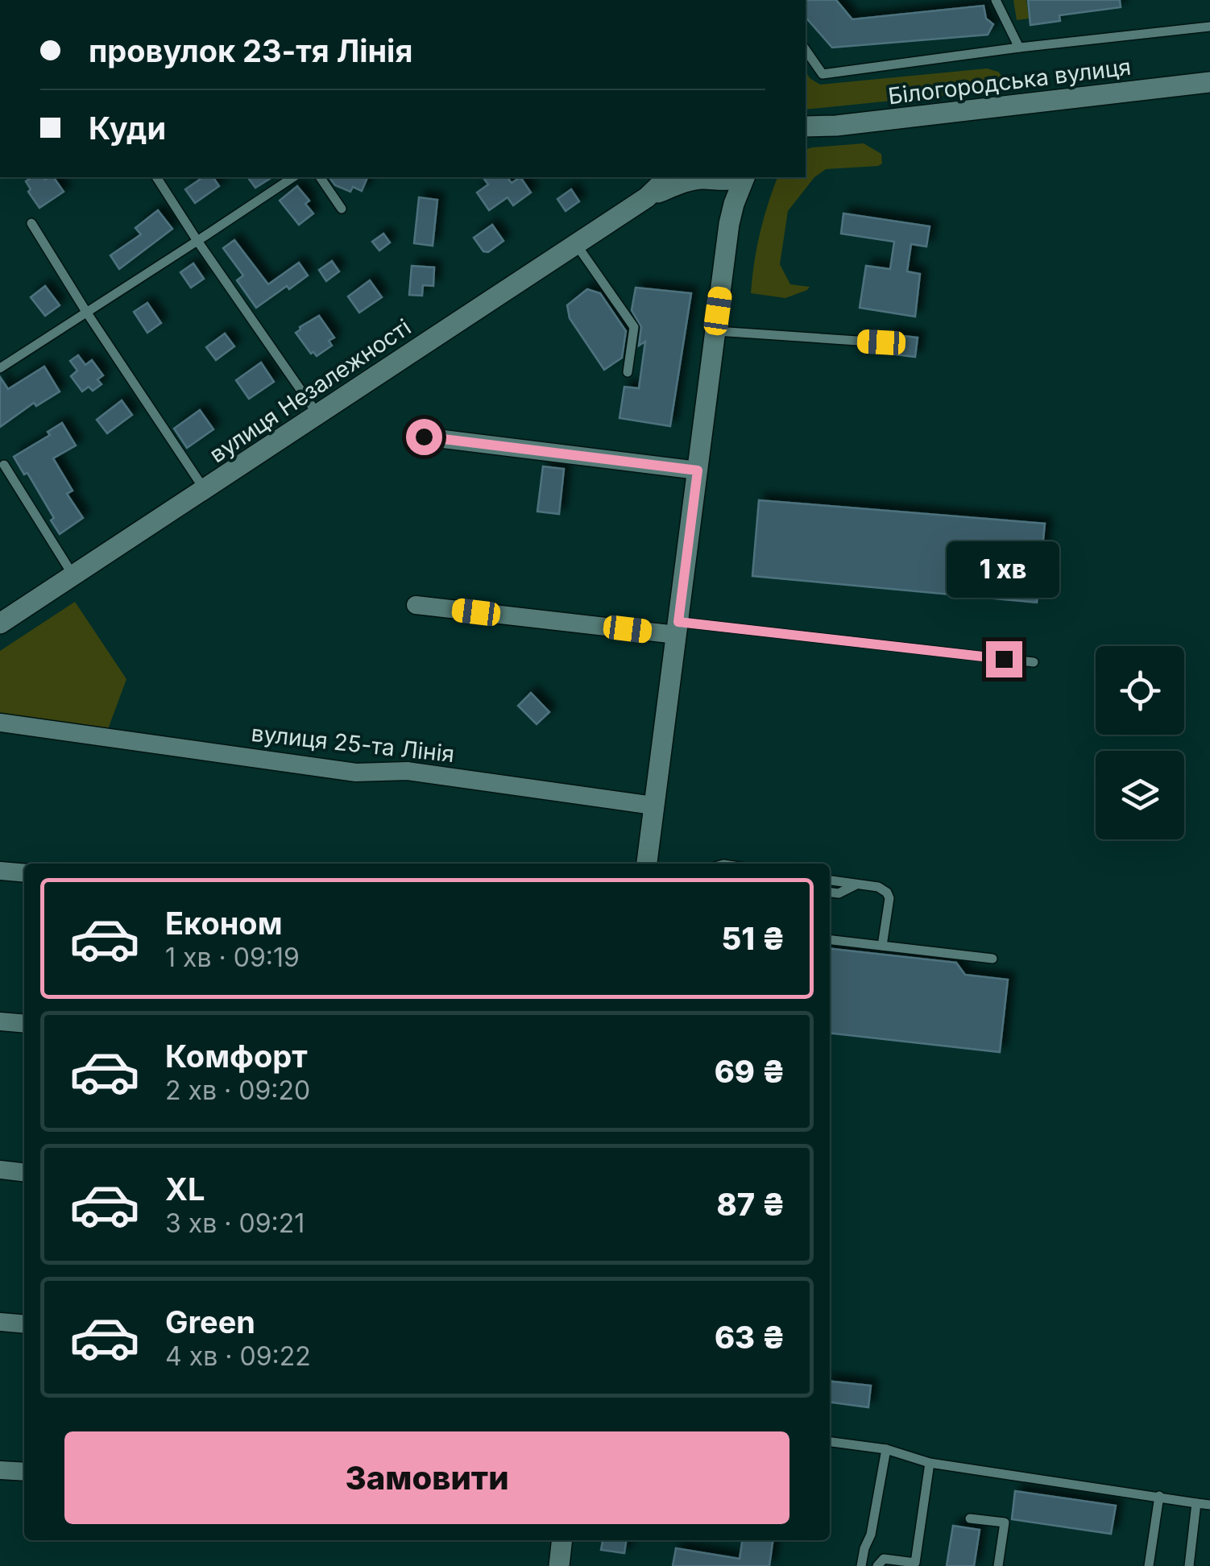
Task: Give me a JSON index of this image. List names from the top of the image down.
{
  "streets": {
    "main road": ["Білогородська вулиця", "вулиця Незалежності"],
    "street": ["вулиця 25-та Лінія"]
  },
  "page": {
    "banner": ["провулок 23-тя Лінія", "Куди"],
    "bubble": "1 хв",
    "list": [
      {
        "name": "Економ",
        "note": "1 хв · 09:19",
        "value": "51 ₴"
      },
      {
        "name": "Комфорт",
        "note": "2 хв · 09:20",
        "value": "69 ₴"
      },
      {
        "name": "XL",
        "note": "3 хв · 09:21",
        "value": "87 ₴"
      },
      {
        "name": "Green",
        "note": "4 хв · 09:22",
        "value": "63 ₴"
      }
    ],
    "buttons": "Замовити"
  }
}
